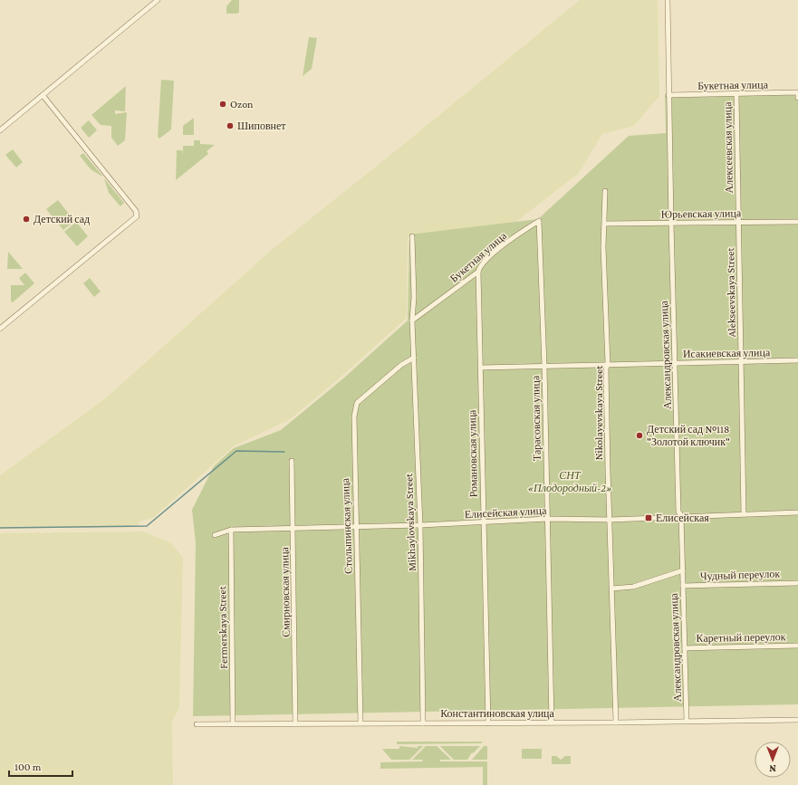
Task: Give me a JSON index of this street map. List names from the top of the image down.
{
  "streets": {
    "street": [
      "Букетная улица",
      "Алексеевская улица",
      "Юрьевская улица",
      "Alekseevskaya Street",
      "Исакиевская улица",
      "Александровская улица",
      "Nikolayevskaya Street",
      "Тарасовская улица",
      "Романовская улица",
      "Елисейская улица",
      "Mikhaylovskaya Street",
      "Столыпинская улица",
      "Чудный переулок",
      "Смирновская улица",
      "Fermerskaya Street",
      "Каретный переулок",
      "Константиновская улица"
    ]
  },
  "crossings": [
    ["Букетная улица", "Алексеевская улица"],
    ["Букетная улица", "Александровская улица"],
    ["Букетная улица", "Тарасовская улица"],
    ["Букетная улица", "Романовская улица"],
    ["Букетная улица", "Mikhaylovskaya Street"],
    ["Алексеевская улица", "Юрьевская улица"],
    ["Алексеевская улица", "Alekseevskaya Street"],
    ["Юрьевская улица", "Alekseevskaya Street"],
    ["Юрьевская улица", "Александровская улица"],
    ["Юрьевская улица", "Nikolayevskaya Street"],
    ["Alekseevskaya Street", "Исакиевская улица"],
    ["Alekseevskaya Street", "Елисейская улица"],
    ["Исакиевская улица", "Александровская улица"],
    ["Исакиевская улица", "Nikolayevskaya Street"],
    ["Исакиевская улица", "Тарасовская улица"],
    ["Исакиевская улица", "Романовская улица"],
    ["Александровская улица", "Елисейская улица"],
    ["Александровская улица", "Чудный переулок"],
    ["Александровская улица", "Каретный переулок"],
    ["Александровская улица", "Константиновская улица"],
    ["Nikolayevskaya Street", "Елисейская улица"],
    ["Nikolayevskaya Street", "Константиновская улица"],
    ["Тарасовская улица", "Елисейская улица"],
    ["Тарасовская улица", "Константиновская улица"],
    ["Романовская улица", "Елисейская улица"],
    ["Романовская улица", "Константиновская улица"],
    ["Елисейская улица", "Mikhaylovskaya Street"],
    ["Елисейская улица", "Столыпинская улица"],
    ["Елисейская улица", "Смирновская улица"],
    ["Елисейская улица", "Fermerskaya Street"],
    ["Mikhaylovskaya Street", "Столыпинская улица"],
    ["Mikhaylovskaya Street", "Константиновская улица"],
    ["Столыпинская улица", "Константиновская улица"],
    ["Смирновская улица", "Константиновская улица"],
    ["Fermerskaya Street", "Константиновская улица"]
  ],
  "parks": ["СНТ «Плодородный-2»"],
  "places": {
    "other": [
      "Ozon",
      "Шиповнет",
      "Детский сад",
      "Детский сад №118 \"Золотой ключик\""
    ],
    "transit": ["Елисейская"]
  },
  "scale_bar": "100 m",
  "north": "bottom"
}
